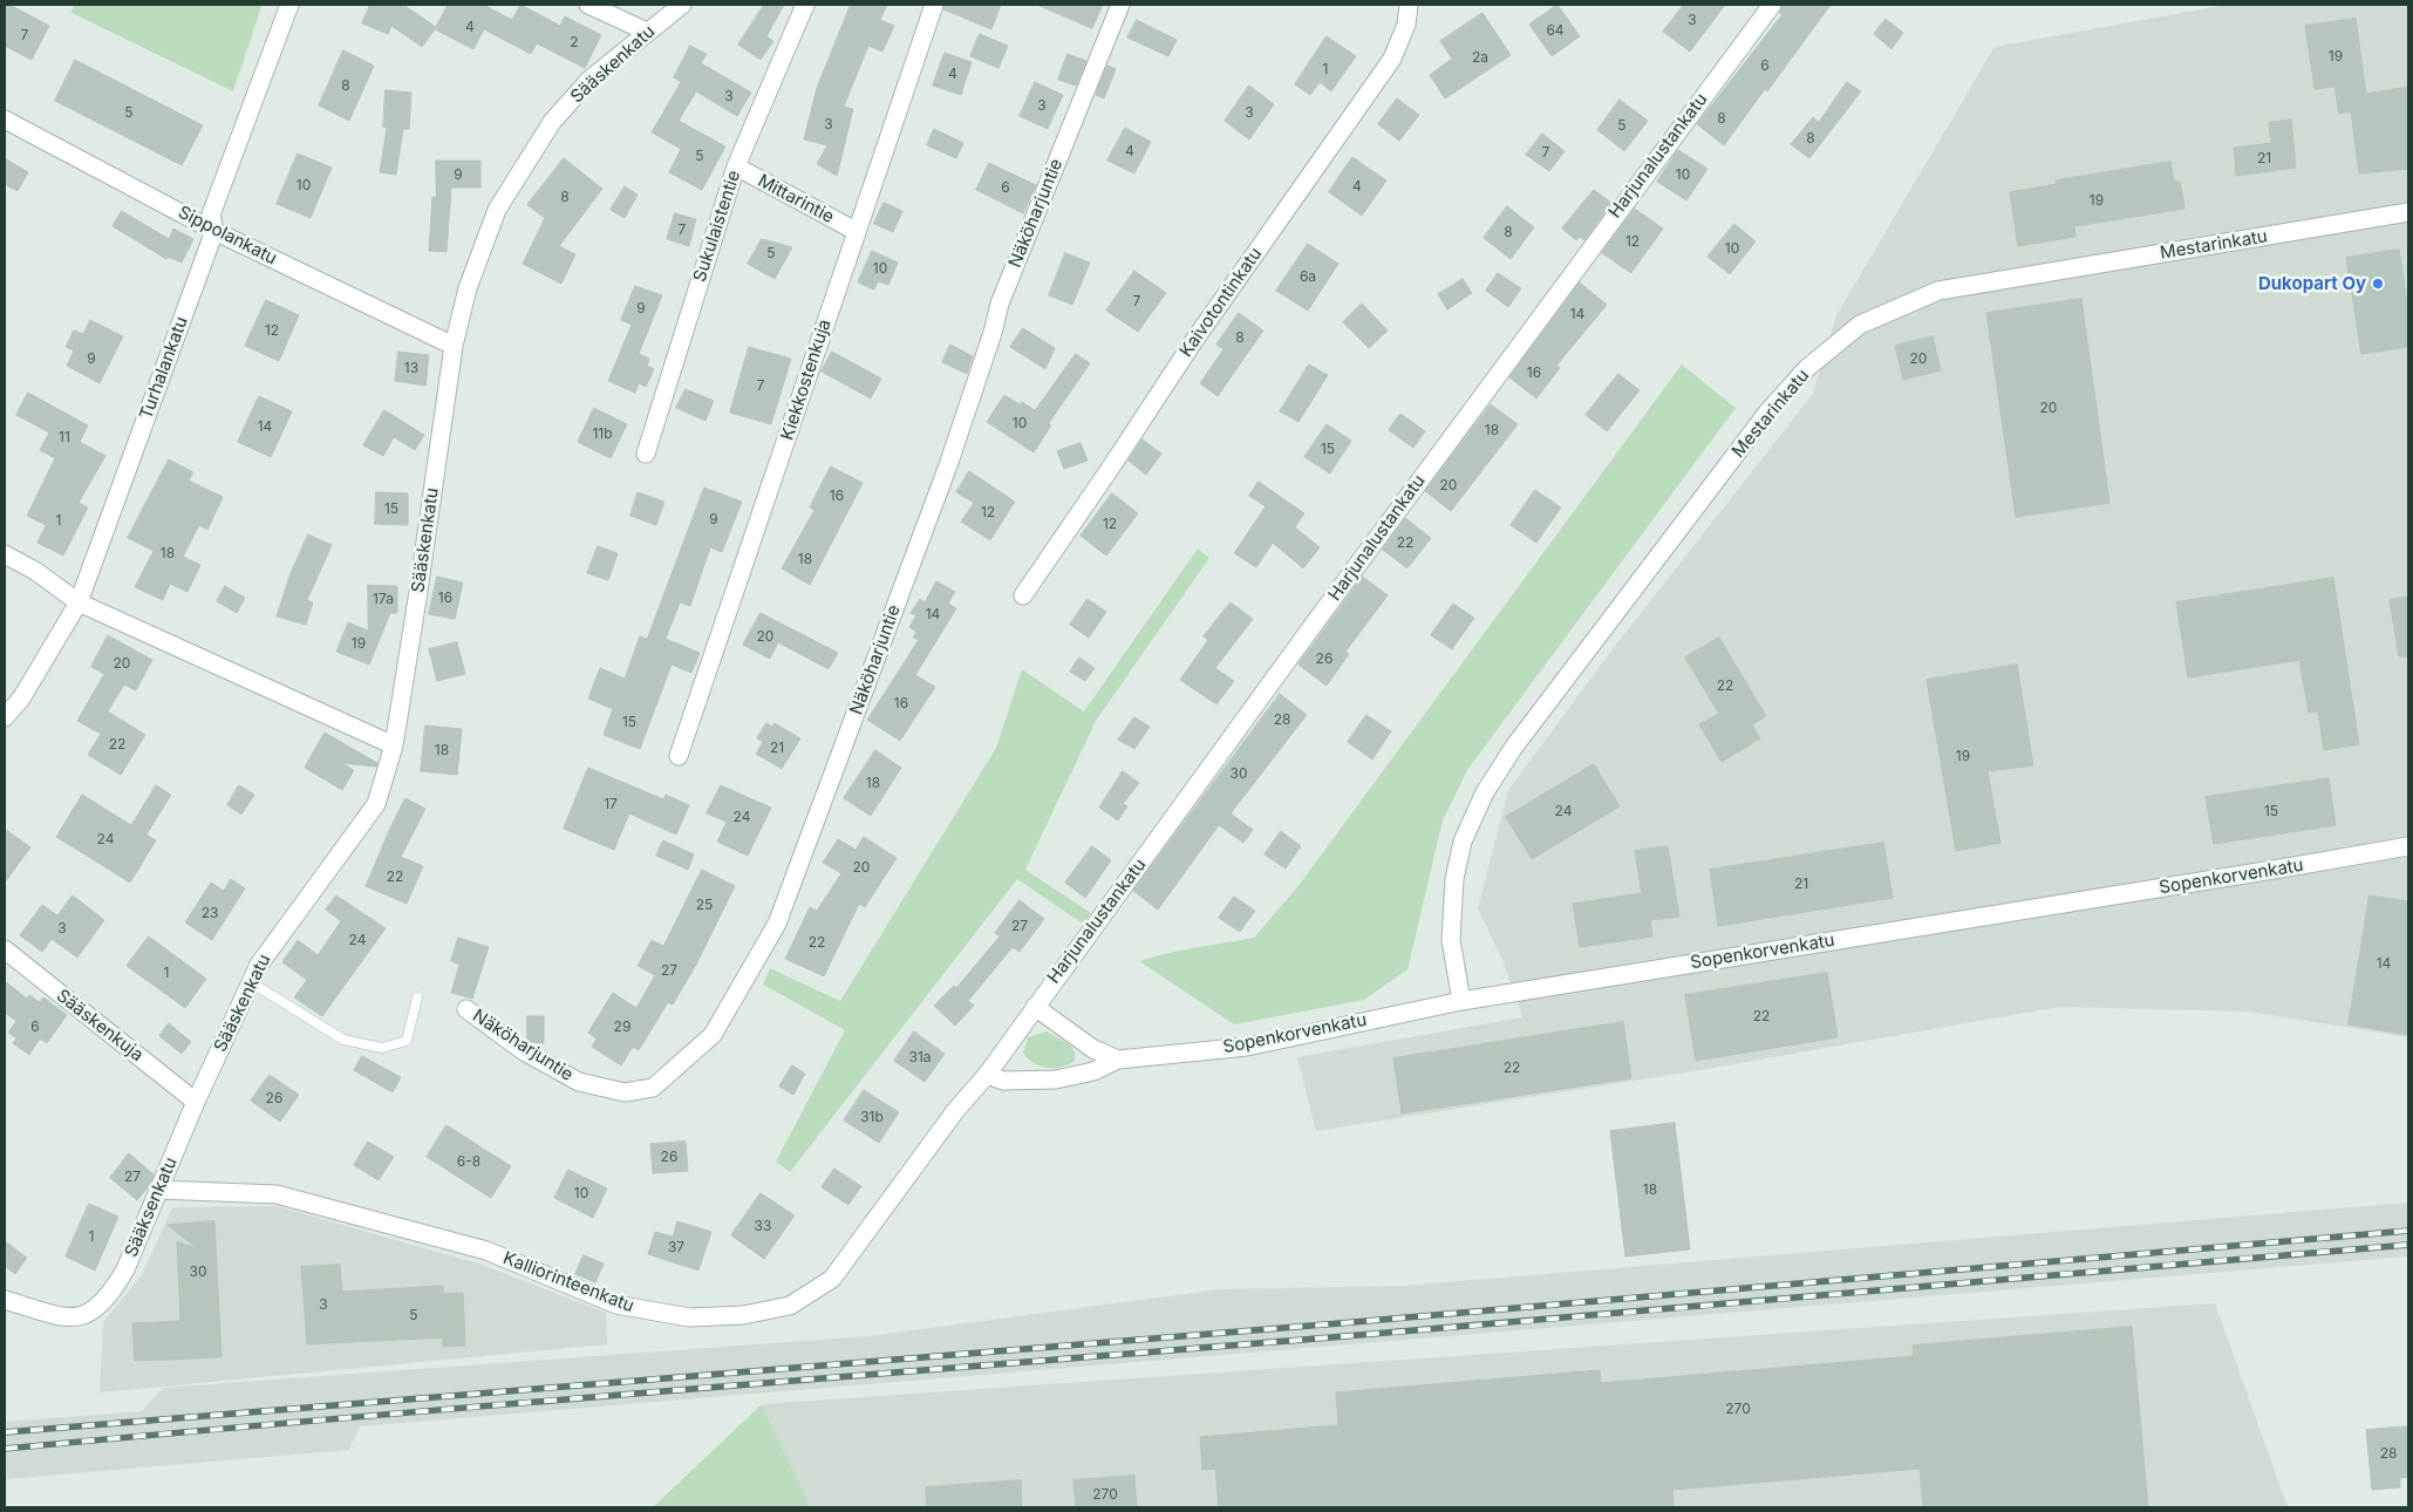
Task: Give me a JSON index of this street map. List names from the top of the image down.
{
  "streets": {
    "street": [
      "Sääskenkatu",
      "Harjunalustankatu",
      "Mittarintie",
      "Näköharjuntie",
      "Sukulaistentie",
      "Sippolankatu",
      "Mestarinkatu",
      "Kaivotontinkatu",
      "Turhalankatu",
      "Kiekkostenkuja",
      "Sopenkorvenkatu",
      "Sääskenkuja",
      "Sääksenkatu",
      "Kalliorinteenkatu"
    ]
  },
  "crossings": [
    ["Sääskenkatu", "Sippolankatu"],
    ["Sääskenkatu", "Sääskenkuja"],
    ["Sääskenkatu", "Sääksenkatu"],
    ["Harjunalustankatu", "Kalliorinteenkatu"],
    ["Mittarintie", "Sukulaistentie"],
    ["Mittarintie", "Kiekkostenkuja"],
    ["Sippolankatu", "Turhalankatu"],
    ["Mestarinkatu", "Sopenkorvenkatu"],
    ["Sääskenkuja", "Sääksenkatu"],
    ["Sääksenkatu", "Kalliorinteenkatu"]
  ],
  "places": ["Dukopart Oy"],
  "house_numbers": [
    "3",
    "4",
    "64",
    "7",
    "2",
    "19",
    "2a",
    "6",
    "1",
    "4",
    "8",
    "3",
    "3",
    "5",
    "3",
    "8",
    "3",
    "5",
    "8",
    "4",
    "7",
    "5",
    "21",
    "9",
    "10",
    "10",
    "4",
    "6",
    "8",
    "19",
    "7",
    "8",
    "12",
    "10",
    "5",
    "10",
    "6a",
    "7",
    "9",
    "14",
    "12",
    "8",
    "9",
    "20",
    "13",
    "16",
    "7",
    "20",
    "10",
    "14",
    "18",
    "11b",
    "11",
    "15",
    "20",
    "16",
    "15",
    "12",
    "9",
    "1",
    "12",
    "22",
    "18",
    "18",
    "16",
    "17a",
    "14",
    "20",
    "19",
    "26",
    "20",
    "22",
    "16",
    "28",
    "15",
    "22",
    "21",
    "18",
    "19",
    "30",
    "18",
    "17",
    "24",
    "15",
    "24",
    "24",
    "20",
    "22",
    "21",
    "25",
    "23",
    "27",
    "3",
    "24",
    "22",
    "14",
    "27",
    "1",
    "22",
    "6",
    "29",
    "31a",
    "22",
    "26",
    "31b",
    "26",
    "6-8",
    "27",
    "18",
    "10",
    "33",
    "1",
    "37",
    "30",
    "3",
    "5",
    "270",
    "28",
    "270"
  ]
}
